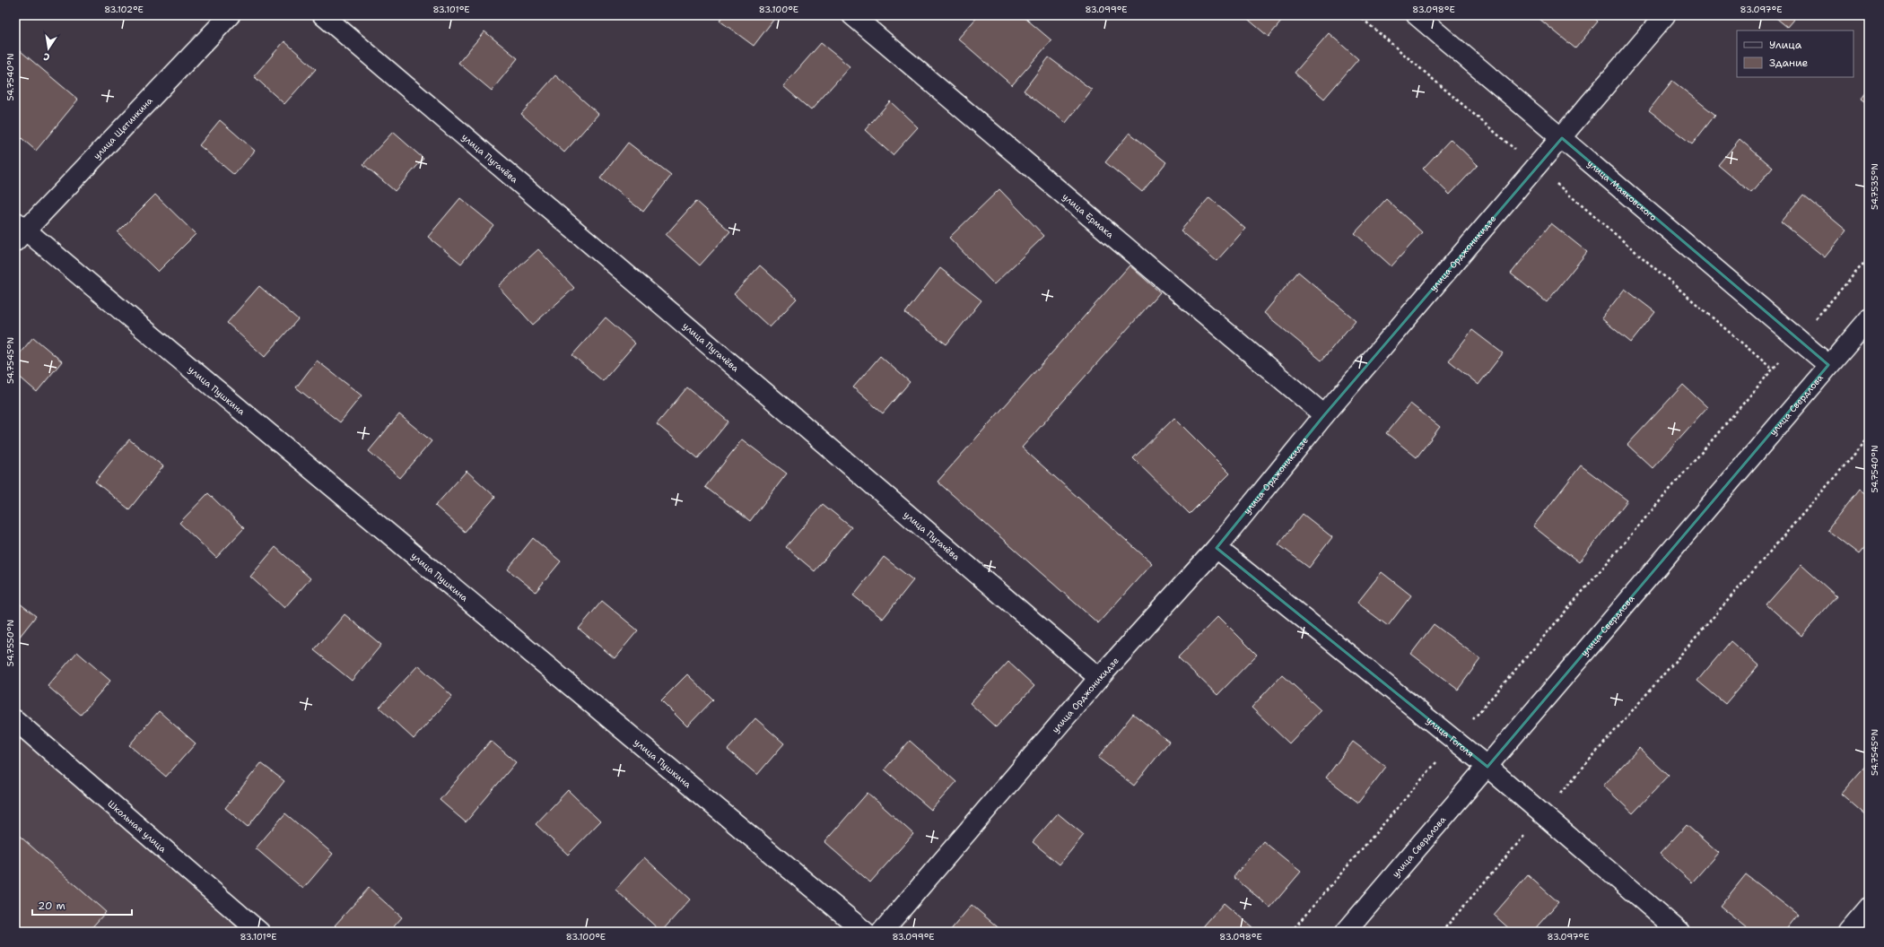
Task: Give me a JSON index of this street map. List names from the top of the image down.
{
  "streets": {
    "street": [
      "улица Щетинкина",
      "улица Пугачёва",
      "улица Маяковского",
      "улица Ермака",
      "улица Орджоникидзе",
      "улица Пушкина",
      "улица Свердлова",
      "улица Гоголя",
      "Школьная улица"
    ]
  },
  "crossings": [
    ["улица Щетинкина", "улица Пушкина"],
    ["улица Пугачёва", "улица Орджоникидзе"],
    ["улица Маяковского", "улица Орджоникидзе"],
    ["улица Маяковского", "улица Свердлова"],
    ["улица Ермака", "улица Орджоникидзе"],
    ["улица Орджоникидзе", "улица Гоголя"],
    ["улица Свердлова", "улица Гоголя"]
  ],
  "legend": ["Улица", "Здание"],
  "scale_bar": "20 m",
  "north": "bottom",
  "coordinates": [
    "83.102°E",
    "83.101°E",
    "83.100°E",
    "83.099°E",
    "83.098°E",
    "83.097°E",
    "54.7540°N",
    "54.7535°N",
    "54.7545°N",
    "54.7550°N"
  ]
}
